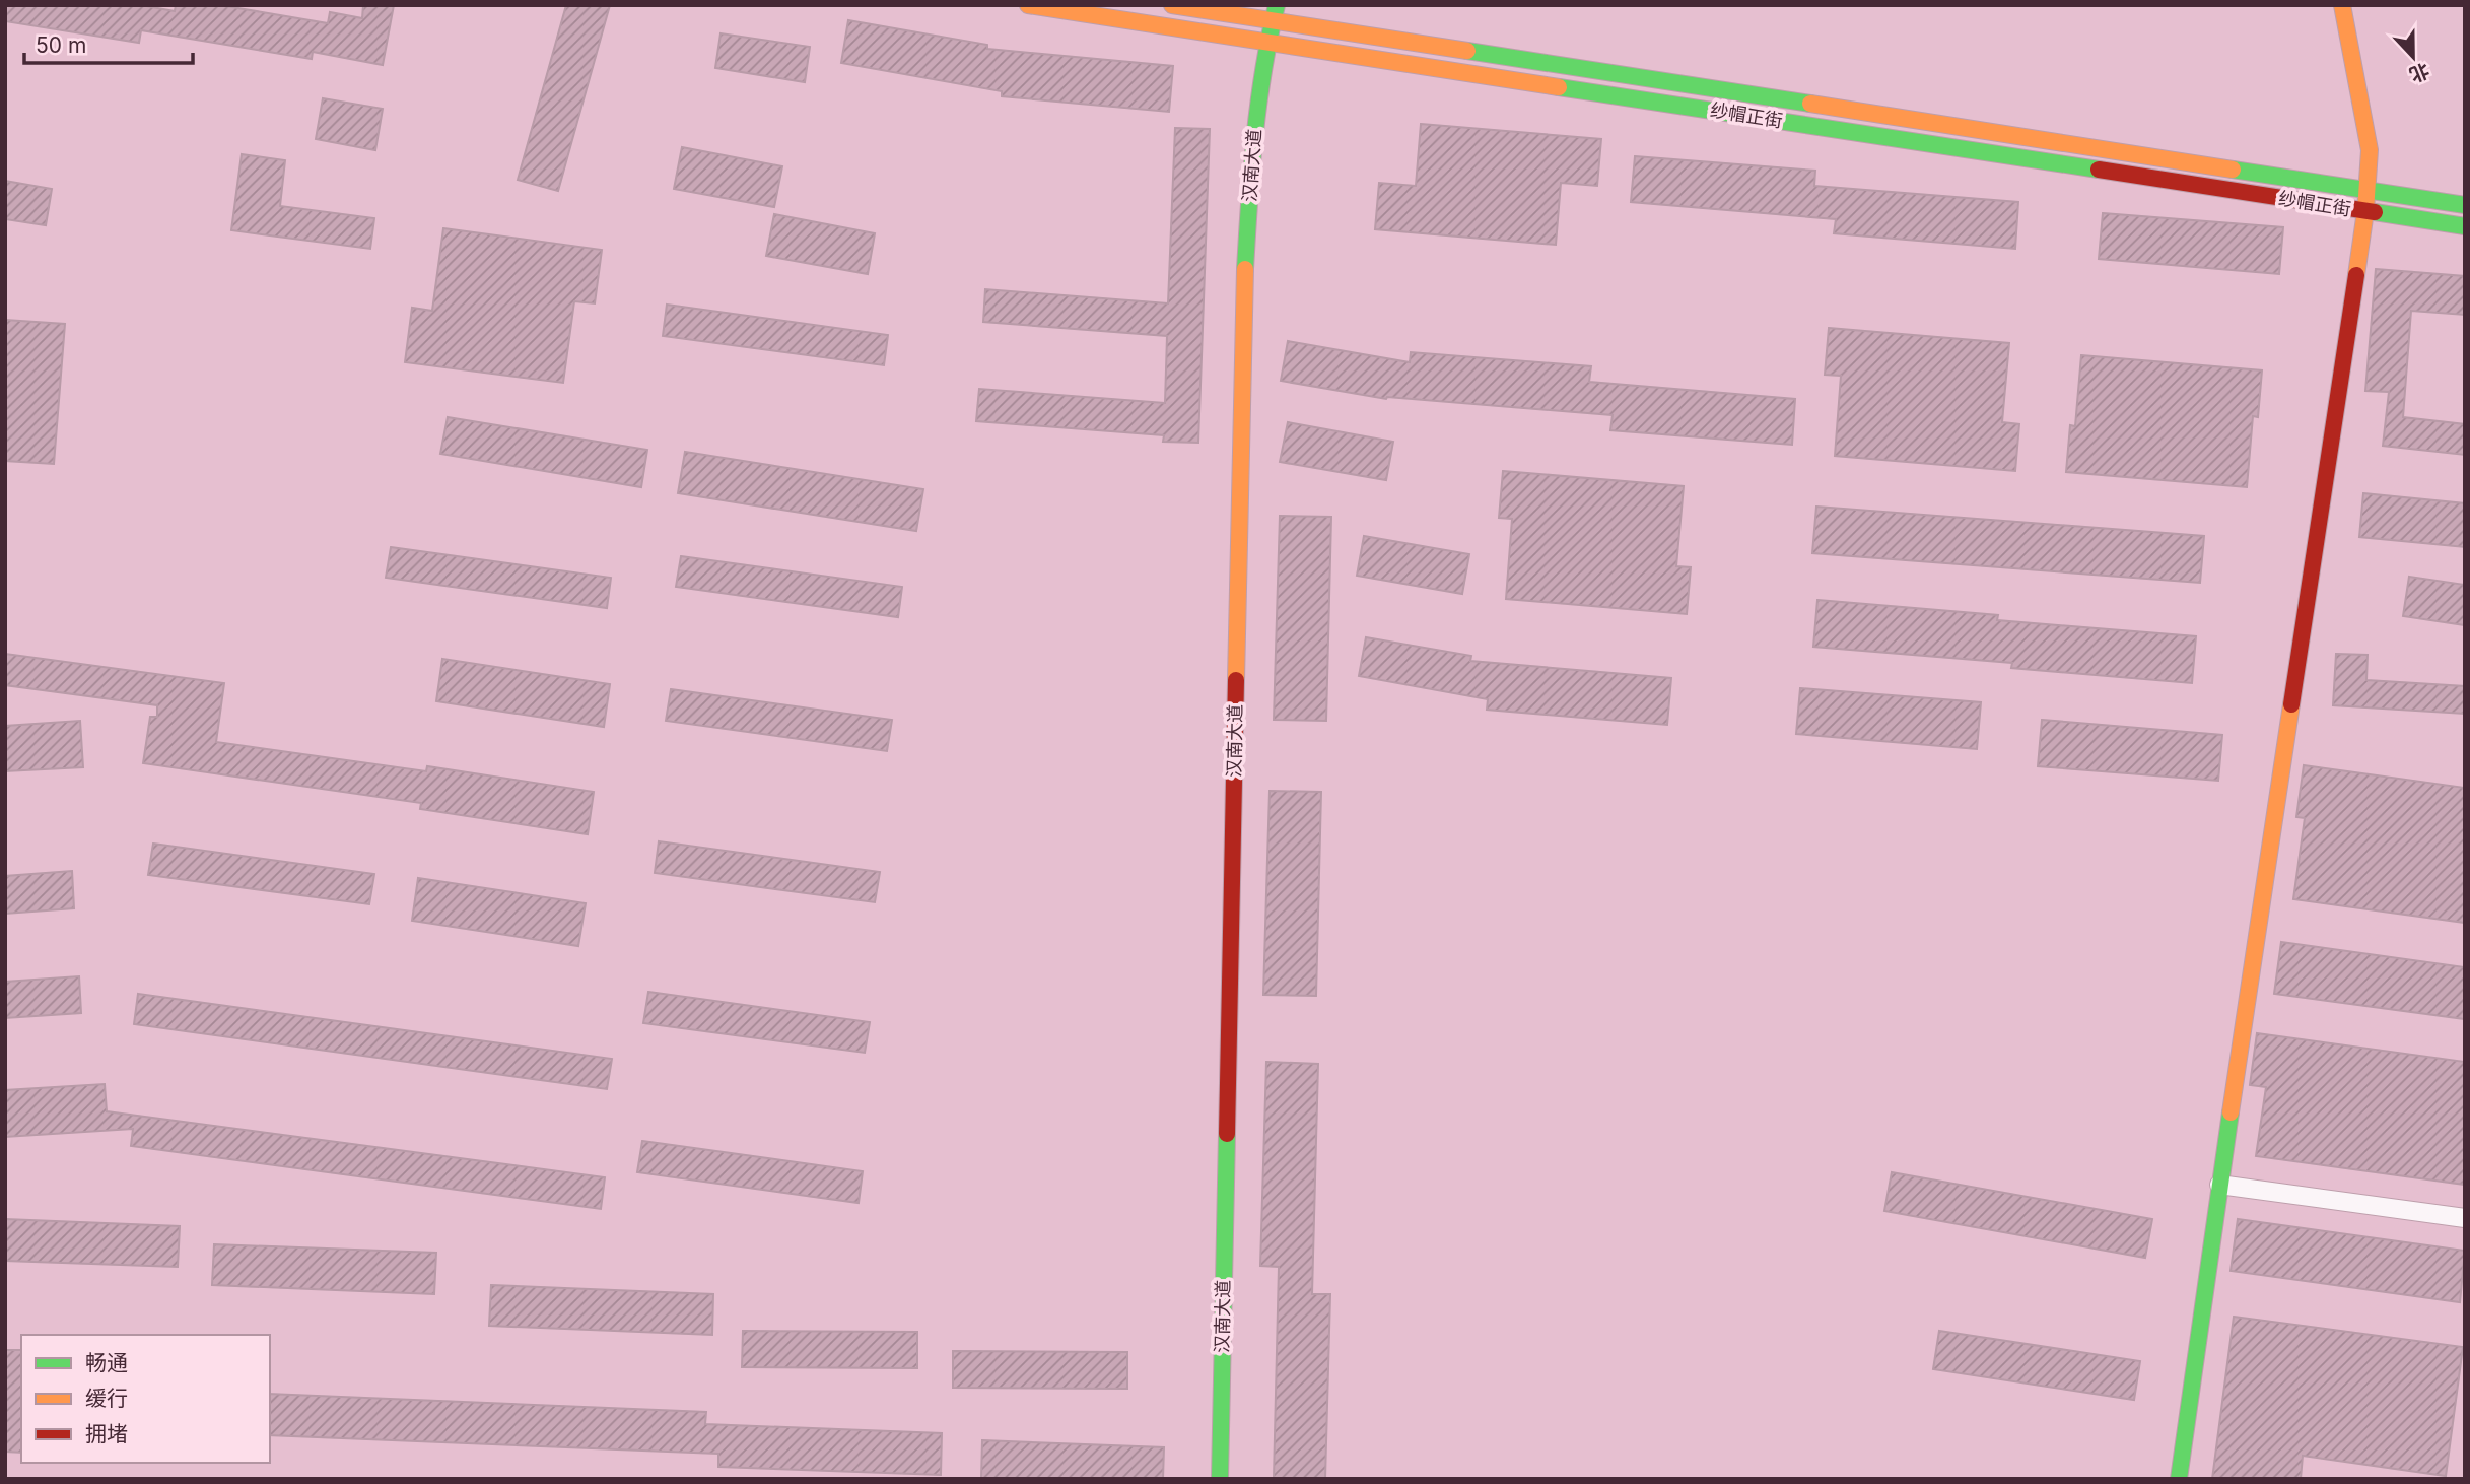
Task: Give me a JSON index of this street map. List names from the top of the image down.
{
  "streets": {
    "main road": ["纱帽正街", "汉南大道"]
  },
  "crossings": [
    ["纱帽正街", "汉南大道"]
  ],
  "legend": ["畅通", "缓行", "拥堵"],
  "scale_bar": "50 m",
  "north": "bottom"
}
